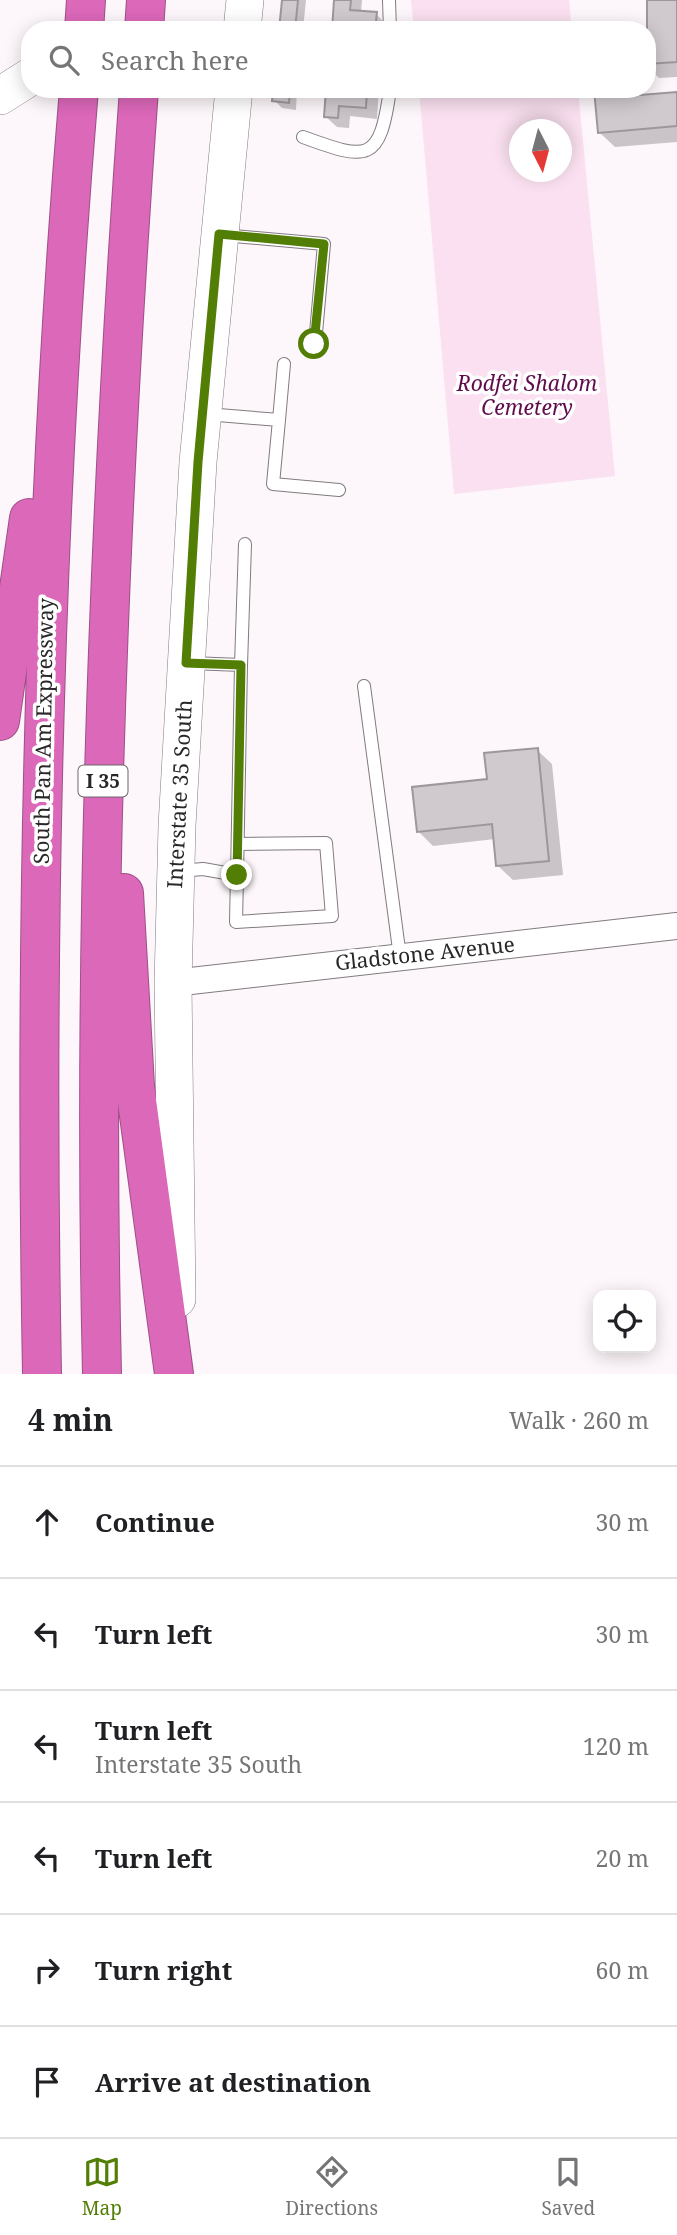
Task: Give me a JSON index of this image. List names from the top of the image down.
{
  "streets": {
    "highway": ["South Pan Am Expressway", "I 35"],
    "main road": ["Interstate 35 South"],
    "street": ["Gladstone Avenue"]
  },
  "crossings": [
    ["Interstate 35 South", "Gladstone Avenue"]
  ],
  "parks": ["Rodfei Shalom Cemetery"],
  "north": "bottom",
  "page": {
    "search": "Search here",
    "heading": ["4 min", "Walk · 260 m"],
    "list": [
      ["Continue", "30 m"],
      ["Turn left", "30 m"],
      ["Turn left", "Interstate 35 South", "120 m"],
      ["Turn left", "20 m"],
      ["Turn right", "60 m"],
      "Arrive at destination"
    ],
    "nav": ["Map", "Directions", "Saved"]
  }
}
